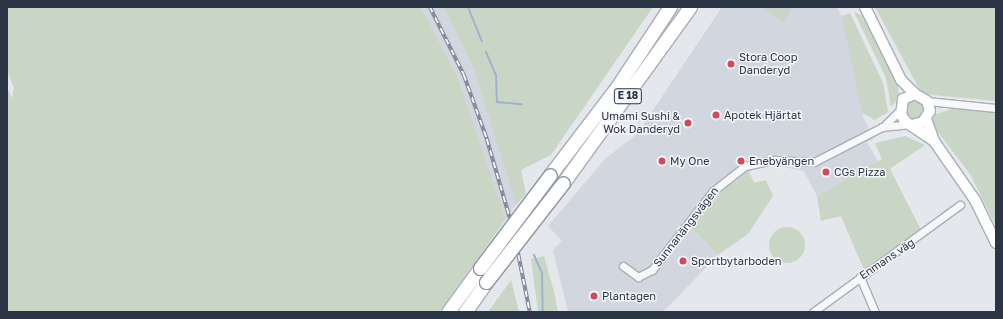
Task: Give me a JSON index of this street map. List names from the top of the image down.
{
  "streets": {
    "highway": ["E 18"],
    "street": ["Sunnanängsvägen", "Enmans väg"]
  },
  "places": [
    "Stora Coop Danderyd",
    "Apotek Hjärtat",
    "Umami Sushi & Wok Danderyd",
    "My One",
    "Enebyängen",
    "CGs Pizza",
    "Sportbytarboden",
    "Plantagen"
  ]
}
